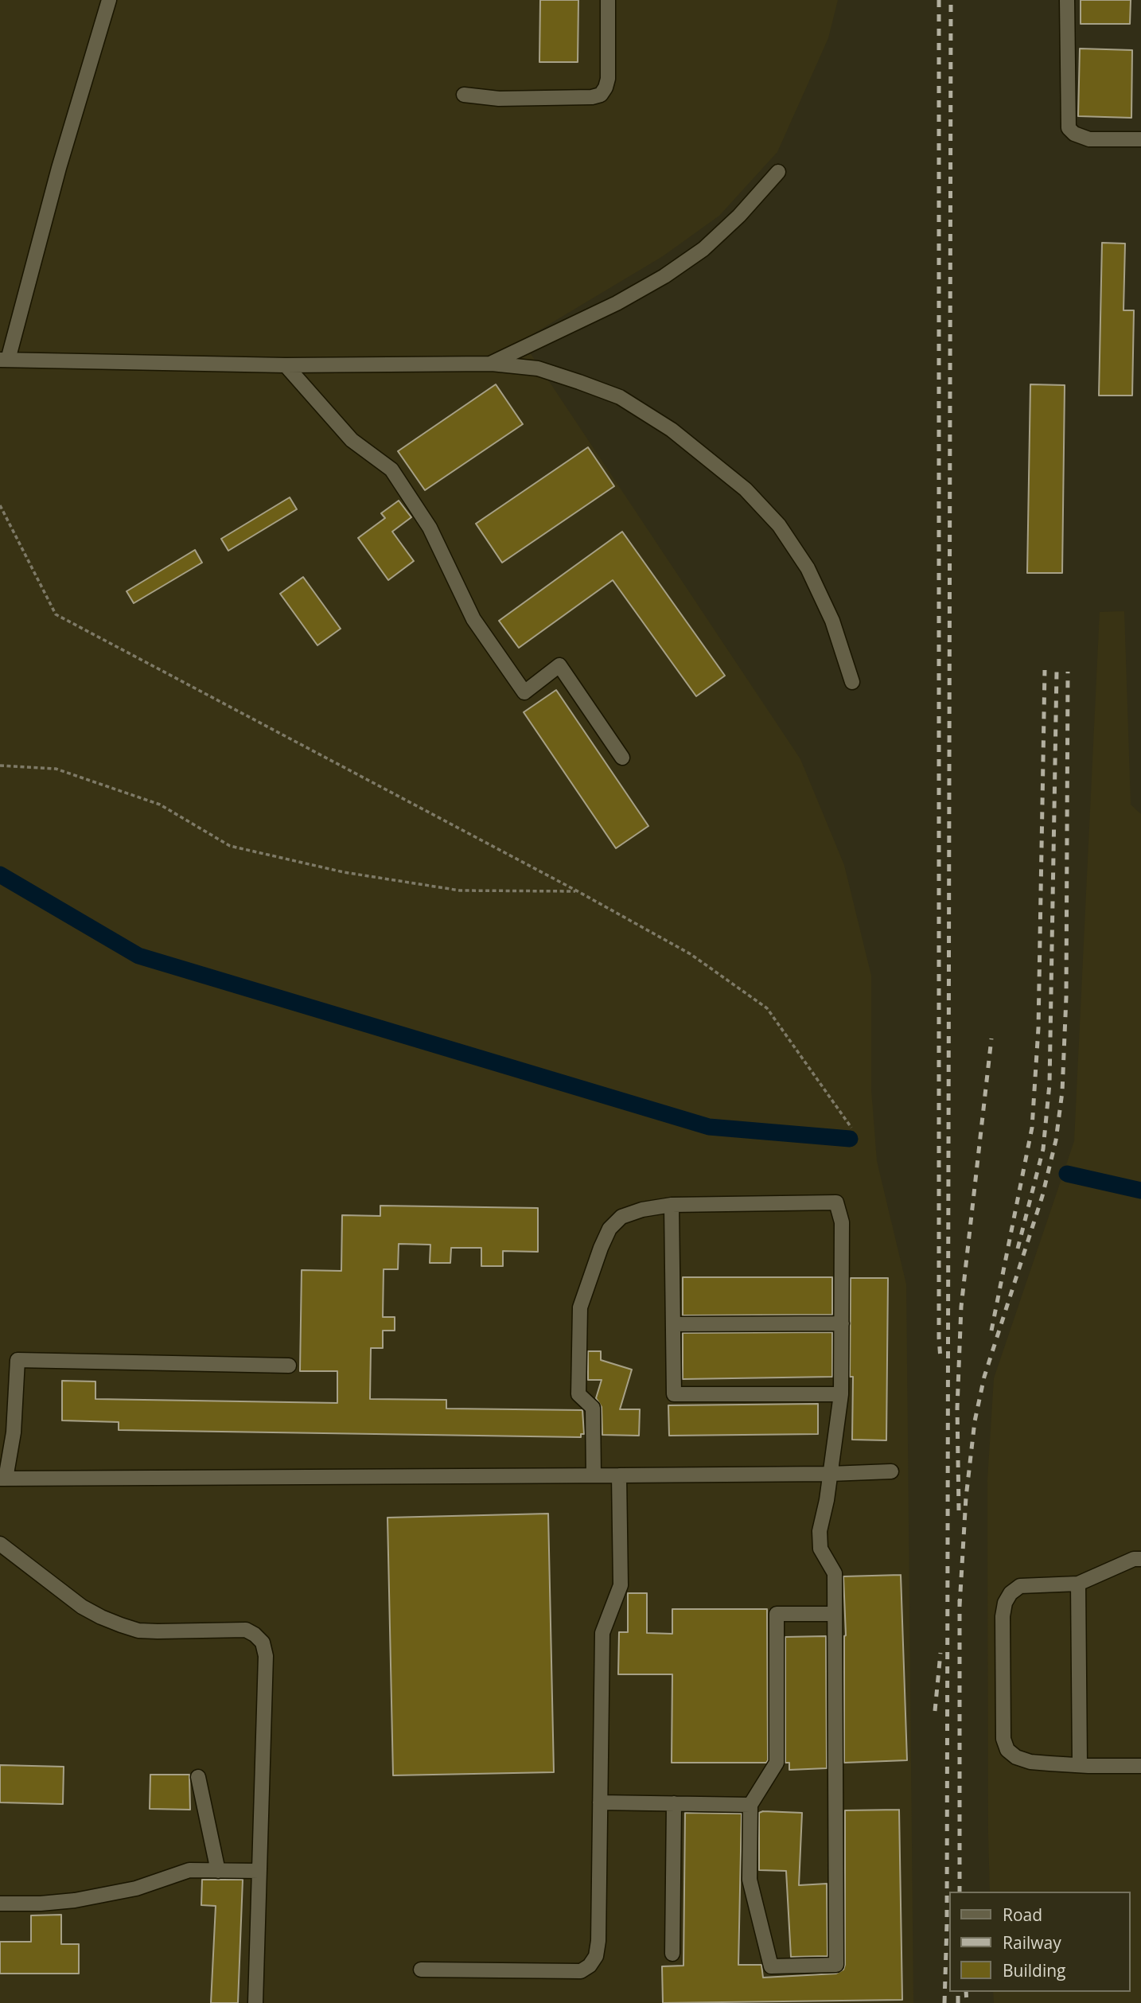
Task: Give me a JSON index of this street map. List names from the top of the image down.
{
  "legend": ["Road", "Railway", "Building"]
}
